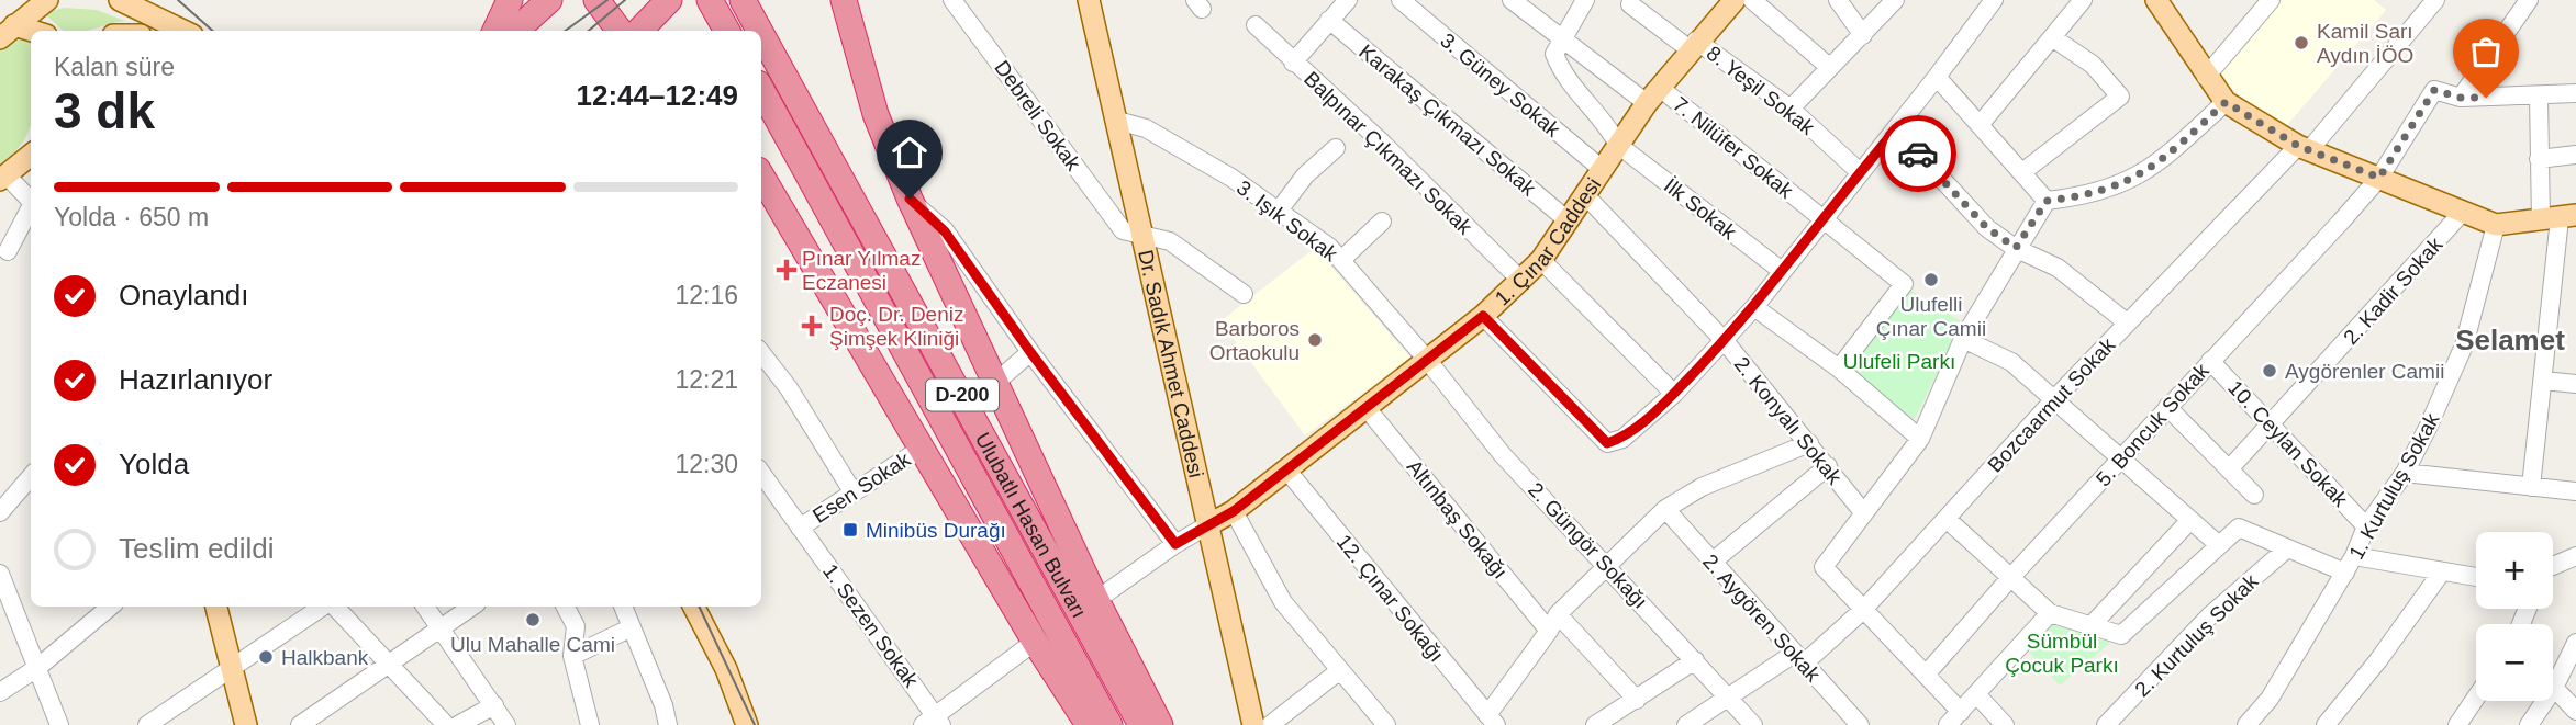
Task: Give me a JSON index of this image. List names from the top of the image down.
{
  "streets": {
    "highway": ["D-200", "Ulubatlı Hasan Bulvarı"],
    "main road": ["1. Çınar Caddesi", "Dr. Sadık Ahmet Caddesi"],
    "street": [
      "3. Güney Sokak",
      "8. Yeşil Sokak",
      "Debreli Sokak",
      "Karakaş Çıkmazı Sokak",
      "7. Nilüfer Sokak",
      "Balpınar Çıkmazı Sokak",
      "İlk Sokak",
      "3. Işık Sokak",
      "2. Kadir Sokak",
      "Bozcaarmut Sokak",
      "2. Konyalı Sokak",
      "5. Boncuk Sokak",
      "10. Ceylan Sokak",
      "1. Kurtuluş Sokak",
      "Esen Sokak",
      "Altınbaş Sokağı",
      "2. Güngör Sokağı",
      "12. Çınar Sokağı",
      "2. Aygören Sokak",
      "1. Sezen Sokak",
      "2. Kurtuluş Sokak"
    ]
  },
  "crossings": [
    ["3. Güney Sokak", "1. Çınar Caddesi"],
    ["8. Yeşil Sokak", "1. Çınar Caddesi"],
    ["Debreli Sokak", "Dr. Sadık Ahmet Caddesi"],
    ["Karakaş Çıkmazı Sokak", "1. Çınar Caddesi"],
    ["7. Nilüfer Sokak", "İlk Sokak"],
    ["7. Nilüfer Sokak", "1. Çınar Caddesi"],
    ["Balpınar Çıkmazı Sokak", "1. Çınar Caddesi"],
    ["İlk Sokak", "1. Çınar Caddesi"],
    ["3. Işık Sokak", "1. Çınar Caddesi"],
    ["3. Işık Sokak", "Dr. Sadık Ahmet Caddesi"],
    ["3. Işık Sokak", "2. Güngör Sokağı"],
    ["1. Çınar Caddesi", "Dr. Sadık Ahmet Caddesi"],
    ["1. Çınar Caddesi", "2. Konyalı Sokak"],
    ["1. Çınar Caddesi", "Altınbaş Sokağı"],
    ["1. Çınar Caddesi", "2. Güngör Sokağı"],
    ["1. Çınar Caddesi", "12. Çınar Sokağı"],
    ["2. Kadir Sokak", "10. Ceylan Sokak"],
    ["Bozcaarmut Sokak", "2. Güngör Sokağı"],
    ["Bozcaarmut Sokak", "2. Aygören Sokak"],
    ["5. Boncuk Sokak", "10. Ceylan Sokak"],
    ["10. Ceylan Sokak", "1. Kurtuluş Sokak"],
    ["Esen Sokak", "1. Sezen Sokak"]
  ],
  "districts": ["Selamet"],
  "parks": ["Ulufeli Parkı", "Sümbül Çocuk Parkı"],
  "places": {
    "other": [
      "Kamil Sarı Aydın İÖO",
      "Ulufelli Çınar Camii",
      "Barboros Ortaokulu",
      "Aygörenler Camii",
      "Ulu Mahalle Cami",
      "Halkbank"
    ],
    "health": ["Pınar Yılmaz Eczanesi", "Doç. Dr. Deniz Şimşek Kliniği"],
    "transit": ["Minibüs Durağı"]
  },
  "page": {
    "heading": ["3 dk", "Kalan süre", "12:44–12:49"],
    "bar": "Yolda · 650 m",
    "list": [
      ["Onaylandı", "12:16"],
      ["Hazırlanıyor", "12:21"],
      ["Yolda", "12:30"],
      "Teslim edildi"
    ],
    "map_buttons": ["+", "−"]
  }
}
